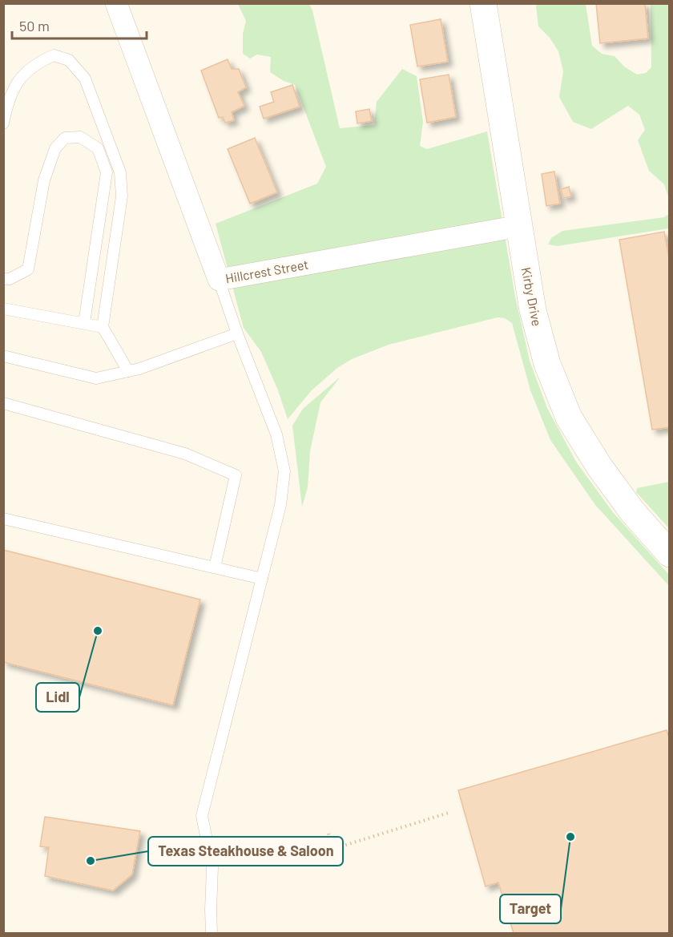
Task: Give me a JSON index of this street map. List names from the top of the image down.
{
  "streets": {
    "street": ["Hillcrest Street", "Kirby Drive"]
  },
  "crossings": [
    ["Hillcrest Street", "Kirby Drive"]
  ],
  "places": ["Lidl", "Target", "Texas Steakhouse & Saloon"],
  "scale_bar": "50 m"
}
